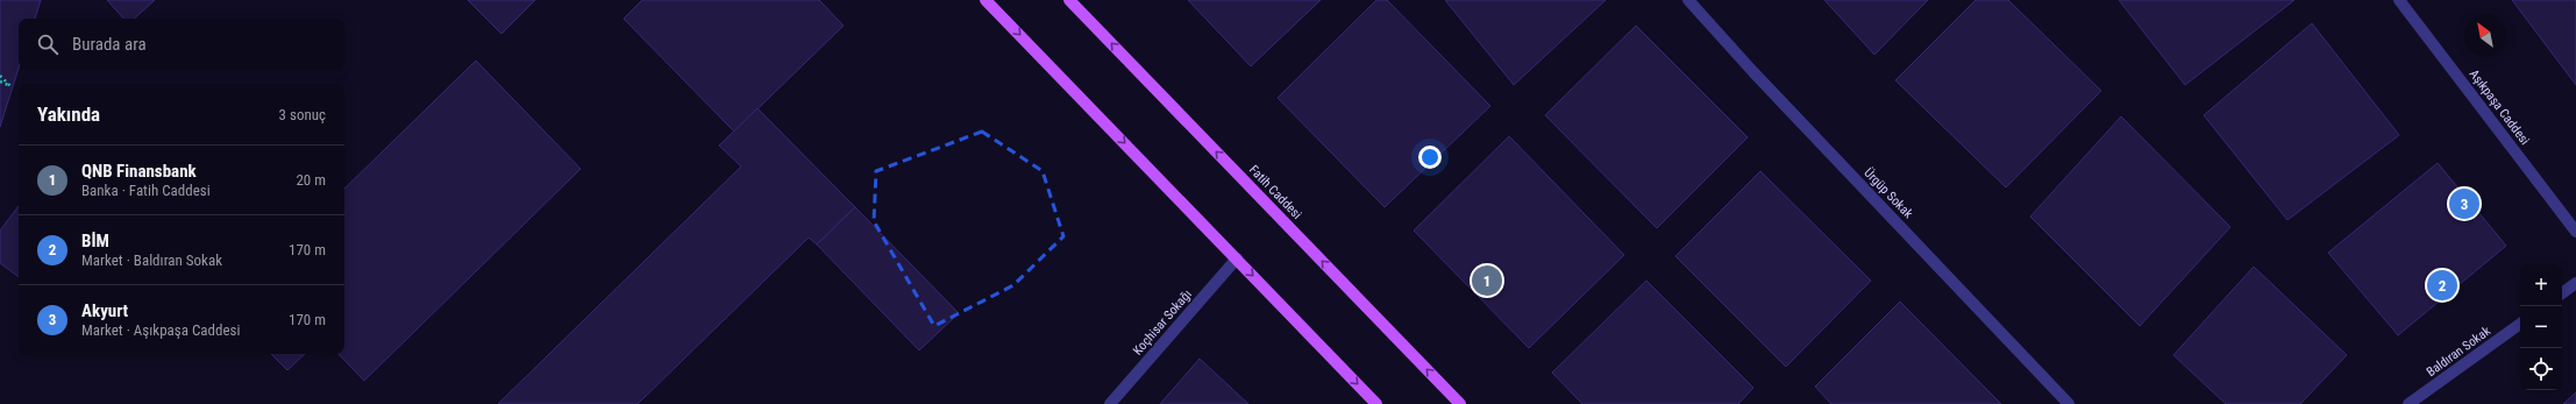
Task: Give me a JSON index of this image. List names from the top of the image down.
{
  "streets": {
    "main road": ["Fatih Caddesi"],
    "street": [
      "Aşıkpaşa Caddesi",
      "Ürgüp Sokak",
      "Koçhisar Sokağı",
      "Baldıran Sokak"
    ]
  },
  "north": "top left",
  "page": {
    "search": "Burada ara",
    "heading": ["Yakında", "3 sonuç"],
    "list": [
      {
        "mark": "1",
        "name": "QNB Finansbank",
        "note": "Banka · Fatih Caddesi",
        "value": "20 m"
      },
      {
        "mark": "2",
        "name": "BİM",
        "note": "Market · Baldıran Sokak",
        "value": "170 m"
      },
      {
        "mark": "3",
        "name": "Akyurt",
        "note": "Market · Aşıkpaşa Caddesi",
        "value": "170 m"
      }
    ],
    "pins": ["3", "1", "2"],
    "map_buttons": ["+", "−"]
  }
}
